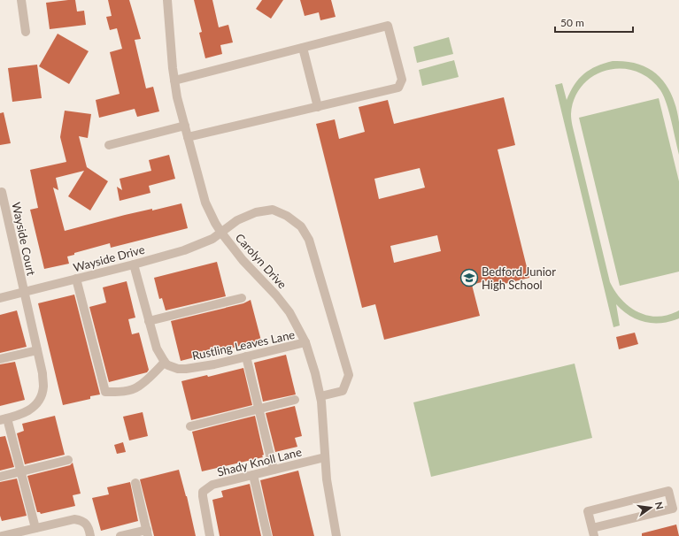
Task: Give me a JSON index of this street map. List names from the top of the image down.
{
  "streets": {
    "street": [
      "Wayside Court",
      "Wayside Drive",
      "Carolyn Drive",
      "Rustling Leaves Lane",
      "Shady Knoll Lane"
    ]
  },
  "crossings": [
    ["Wayside Court", "Wayside Drive"],
    ["Wayside Drive", "Carolyn Drive"],
    ["Carolyn Drive", "Rustling Leaves Lane"],
    ["Carolyn Drive", "Shady Knoll Lane"]
  ],
  "places": {
    "school or university": ["Bedford Junior High School"]
  },
  "scale_bar": "50 m",
  "north": "right"
}
